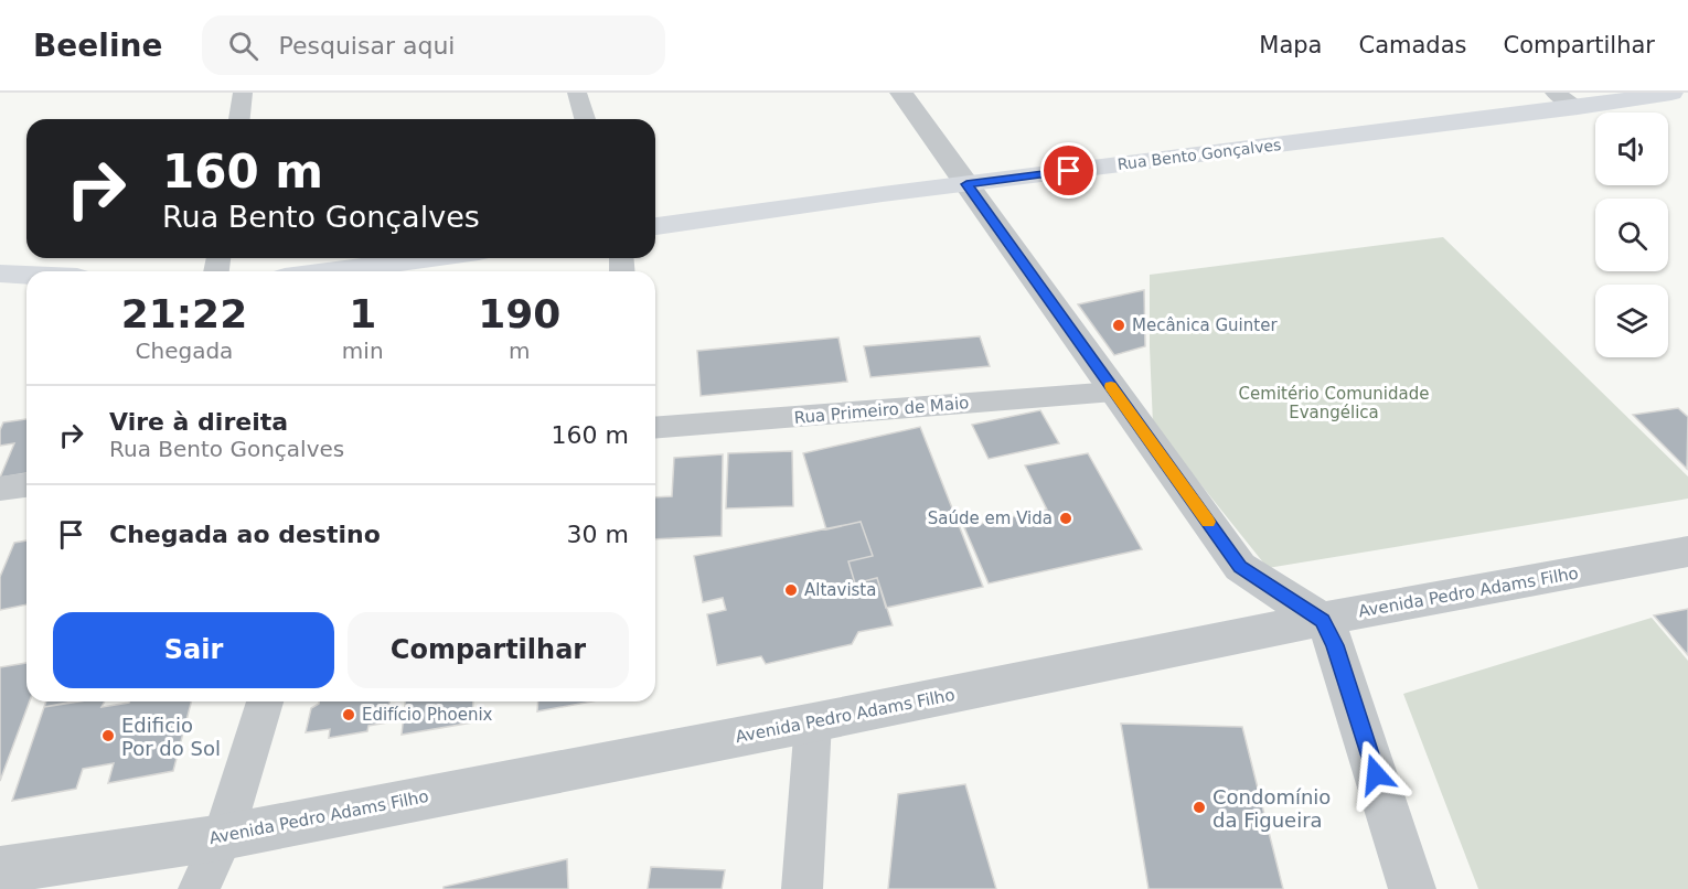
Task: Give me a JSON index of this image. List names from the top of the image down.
{
  "streets": {
    "main road": ["Rua Bento Gonçalves"],
    "street": ["Rua Primeiro de Maio", "Avenida Pedro Adams Filho"]
  },
  "parks": ["Cemitério Comunidade Evangélica"],
  "places": [
    "Mecânica Guinter",
    "Saúde em Vida",
    "Altavista",
    "Edifício Phoenix",
    "Edificio Por do Sol",
    "Condomínio da Figueira"
  ],
  "page": {
    "header": "Beeline",
    "search": "Pesquisar aqui",
    "nav": ["Mapa", "Camadas", "Compartilhar"],
    "turn": ["160 m", "Rua Bento Gonçalves"],
    "eta": [
      "21:22",
      "Chegada",
      "1",
      "min",
      "190",
      "m"
    ],
    "list": [
      {
        "name": "Vire à direita",
        "note": "Rua Bento Gonçalves",
        "value": "160 m"
      },
      {
        "name": "Chegada ao destino",
        "value": "30 m"
      }
    ],
    "buttons": ["Sair", "Compartilhar"]
  }
}
